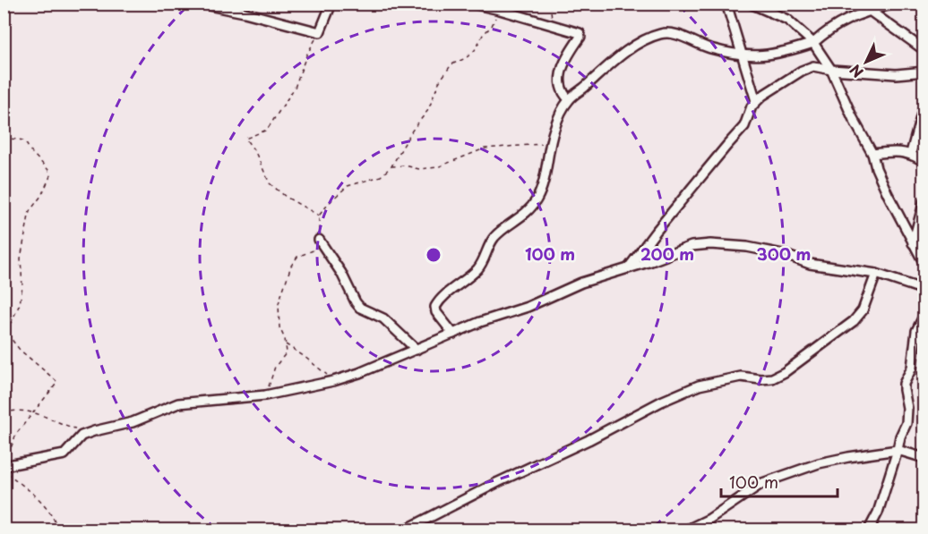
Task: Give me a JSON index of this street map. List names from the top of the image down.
{
  "scale_bar": "100 m",
  "north": "bottom left",
  "rings": ["100 m", "200 m", "300 m"]
}
